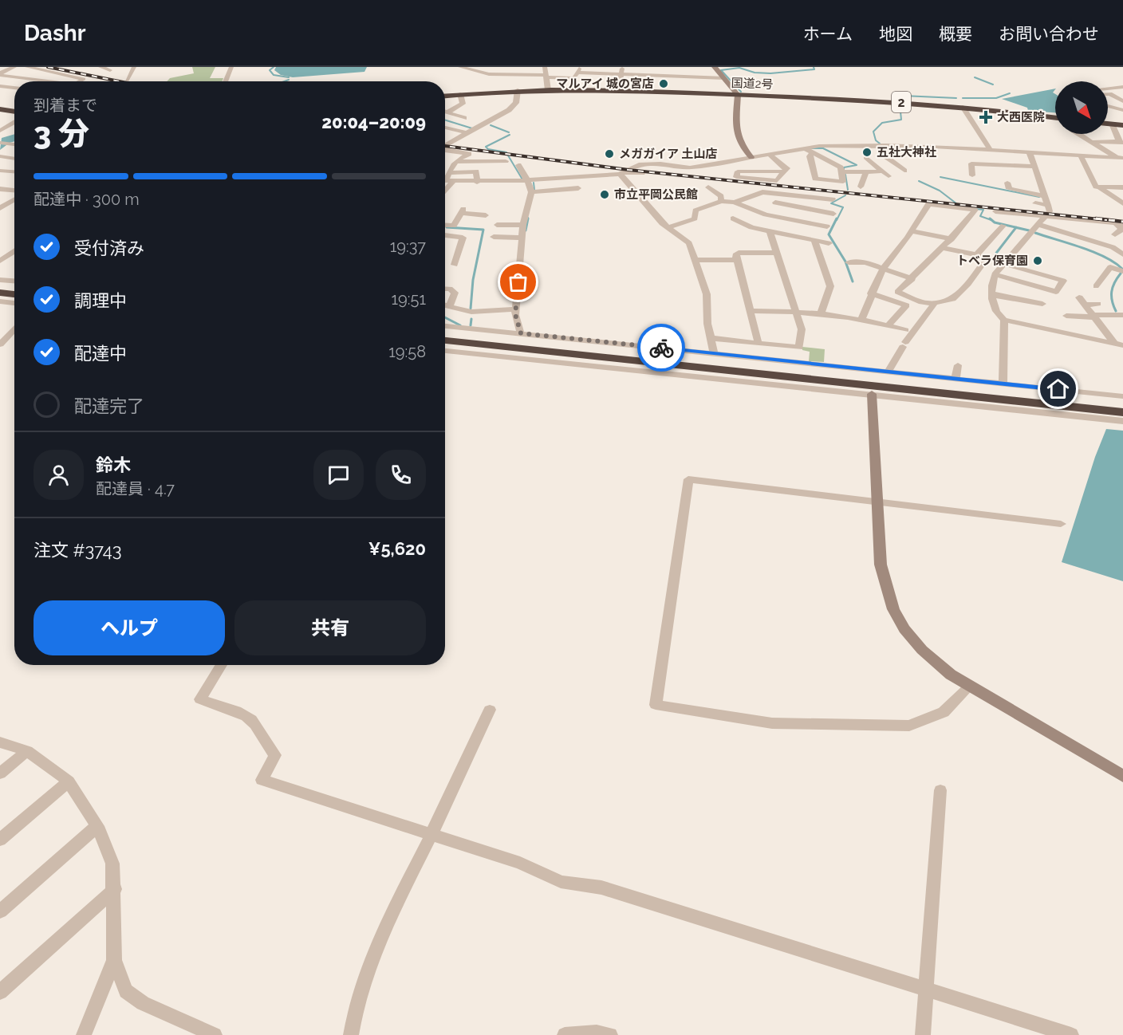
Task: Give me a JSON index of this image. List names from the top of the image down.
{
  "streets": {
    "highway": ["国道2号", "2"]
  },
  "places": {
    "other": [
      "マルアイ 城の宮店",
      "五社大神社",
      "メガガイア 土山店",
      "市立平岡公民館",
      "トベラ保育園"
    ],
    "health": ["大西医院"]
  },
  "north": "bottom right",
  "page": {
    "header": "Dashr",
    "nav": [
      "ホーム",
      "地図",
      "概要",
      "お問い合わせ"
    ],
    "heading": ["3 分", "到着まで", "20:04–20:09"],
    "panel": [
      "鈴木",
      "配達員 · 4.7",
      "注文 #3743",
      "¥5,620"
    ],
    "bar": "配達中 · 300 m",
    "list": [
      ["受付済み", "19:37"],
      ["調理中", "19:51"],
      ["配達中", "19:58"],
      "配達完了"
    ],
    "buttons": ["ヘルプ", "共有"]
  }
}
